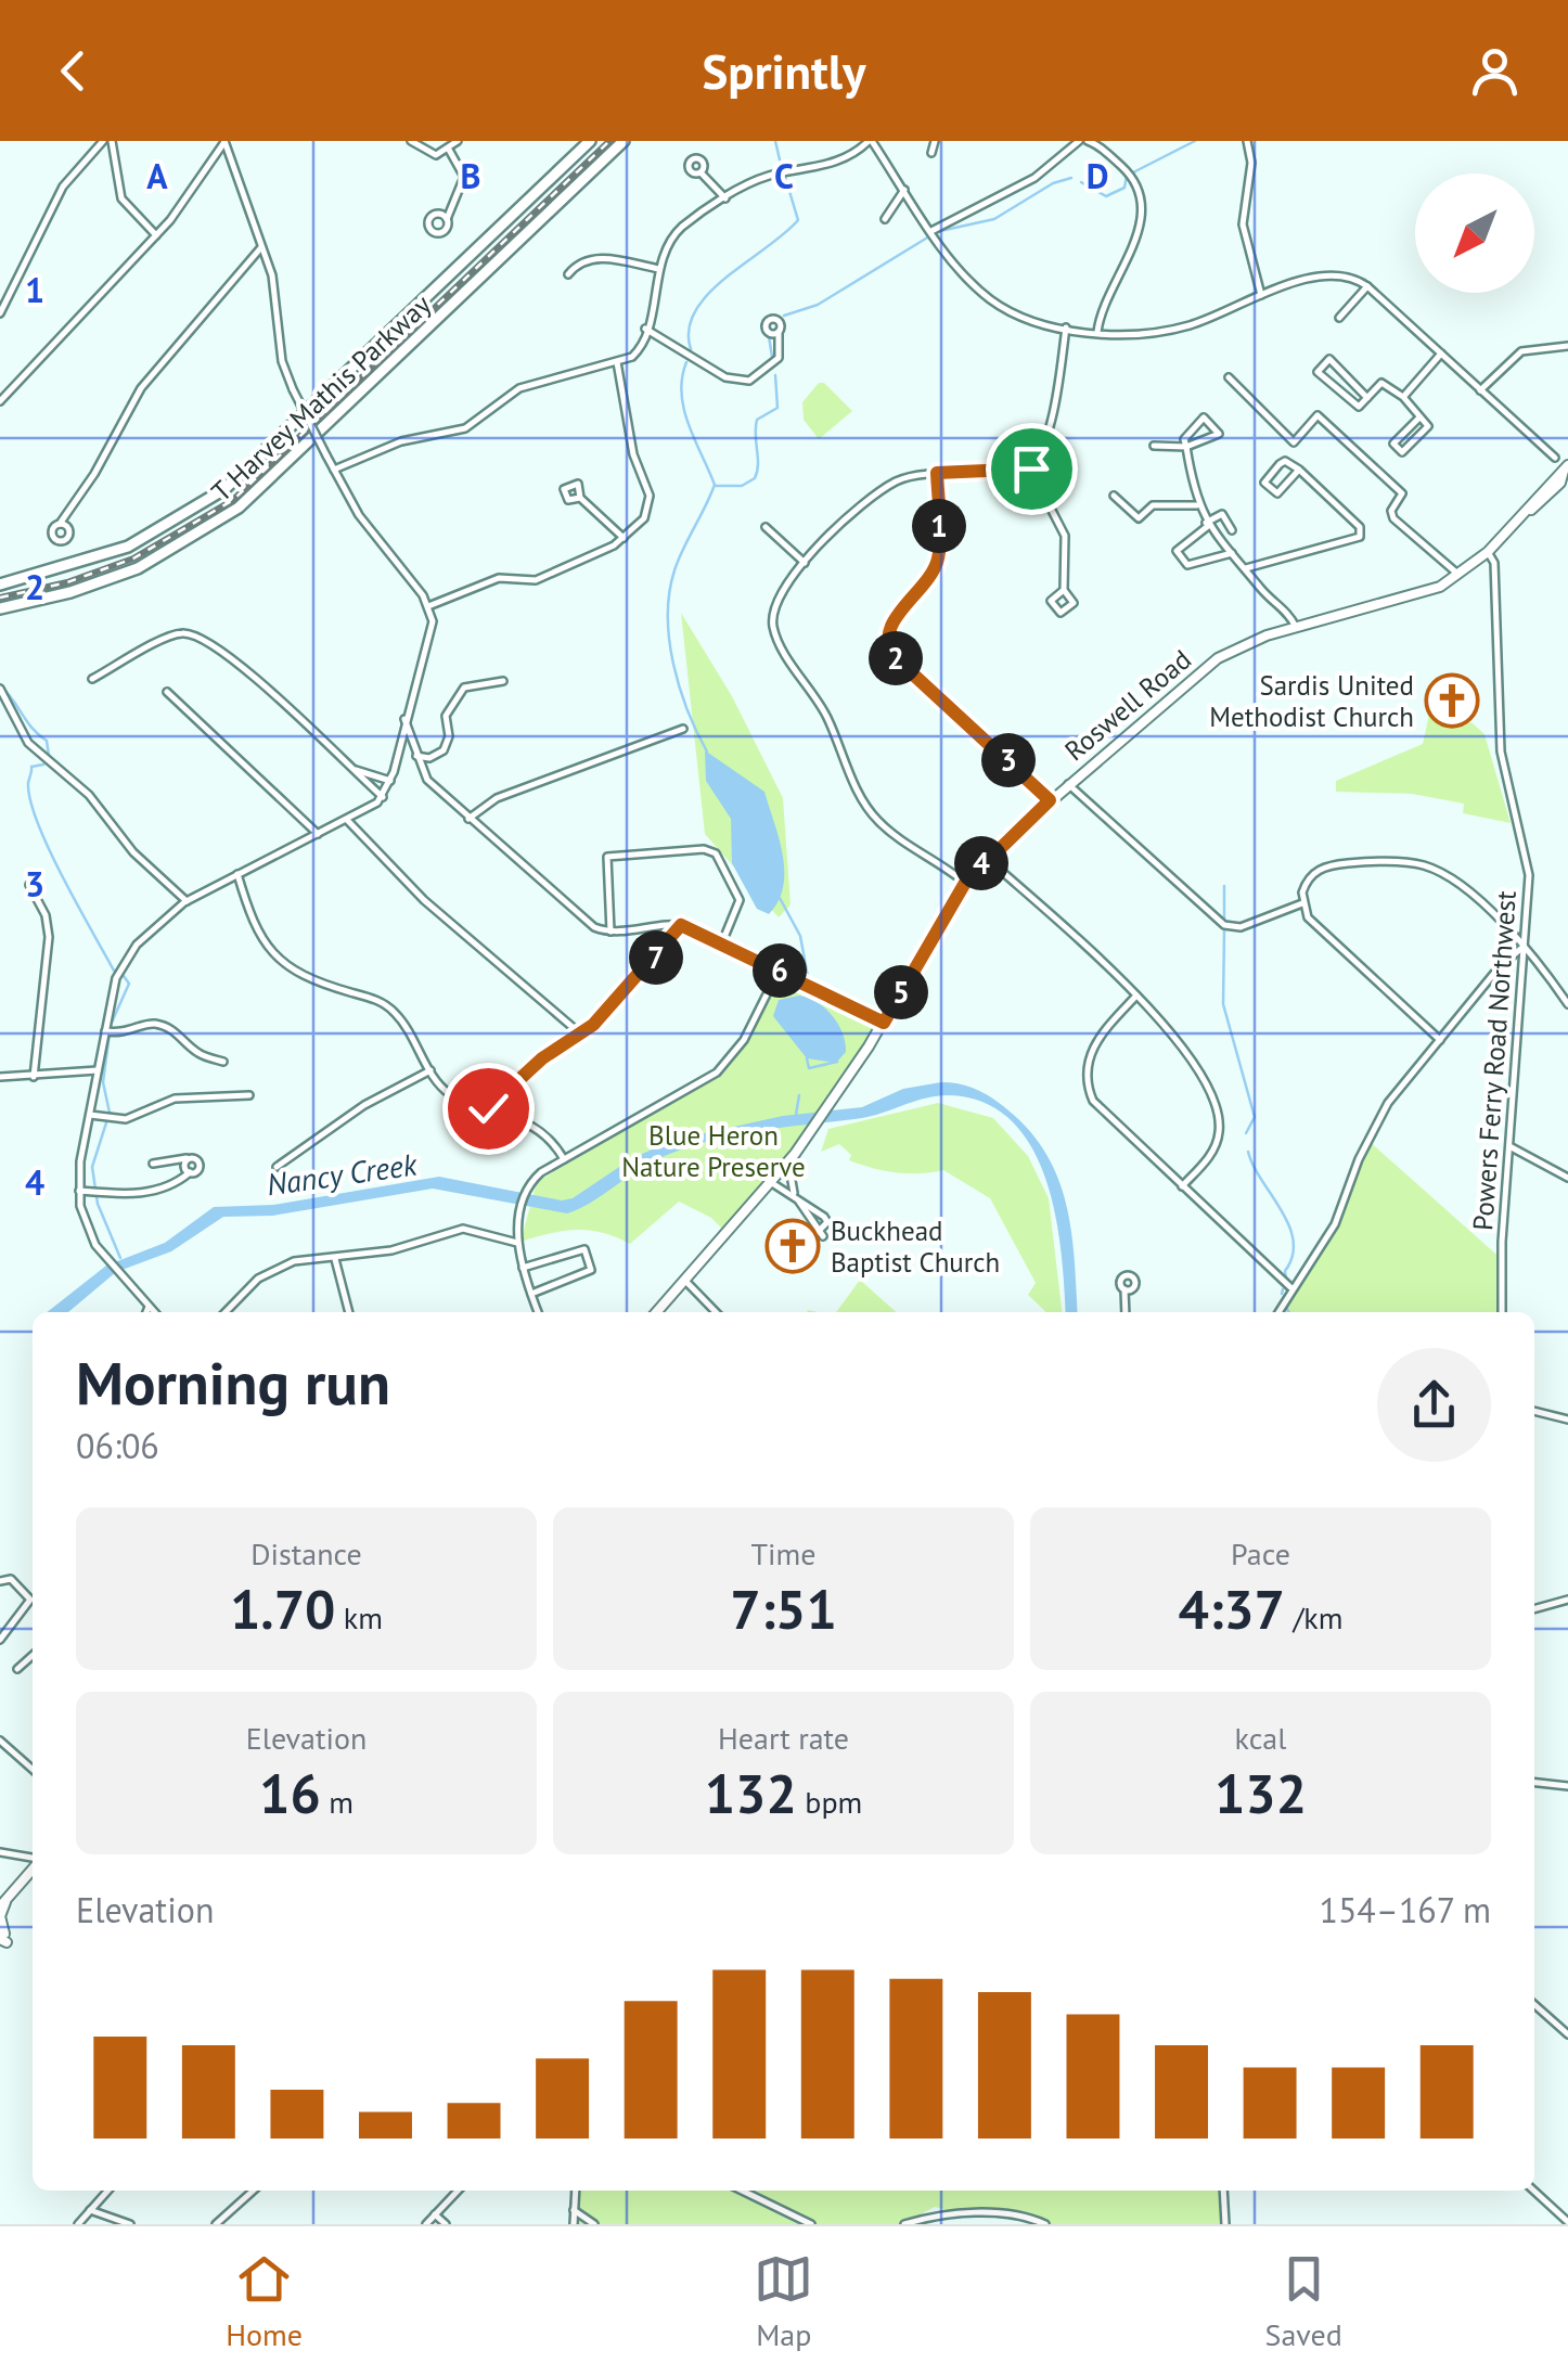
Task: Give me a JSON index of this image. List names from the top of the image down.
{
  "streets": {
    "highway": ["T Harvey Mathis Parkway"],
    "main road": ["Roswell Road"],
    "street": ["Powers Ferry Road Northwest"]
  },
  "crossings": [
    ["Roswell Road", "Powers Ferry Road Northwest"]
  ],
  "water": ["Nancy Creek"],
  "parks": ["Blue Heron Nature Preserve"],
  "places": {
    "church": ["Sardis United Methodist Church", "Buckhead Baptist Church"]
  },
  "north": "bottom left",
  "page": {
    "header": "Sprintly",
    "pins": [
      "1",
      "2",
      "3",
      "4",
      "7",
      "6",
      "5"
    ],
    "heading": ["Morning run", "06:06"],
    "stats": [
      ["Distance", "1.70 km"],
      ["Time", "7:51"],
      ["Pace", "4:37 /km"],
      ["Elevation", "16 m"],
      ["Heart rate", "132 bpm"],
      ["kcal", "132"]
    ],
    "chart": ["Elevation", "154–167 m"],
    "tabs": ["Home", "Map", "Saved"]
  },
  "grid": {
    "columns": [
      "A",
      "B",
      "C",
      "D"
    ],
    "rows": [
      "1",
      "2",
      "3",
      "4"
    ]
  }
}
